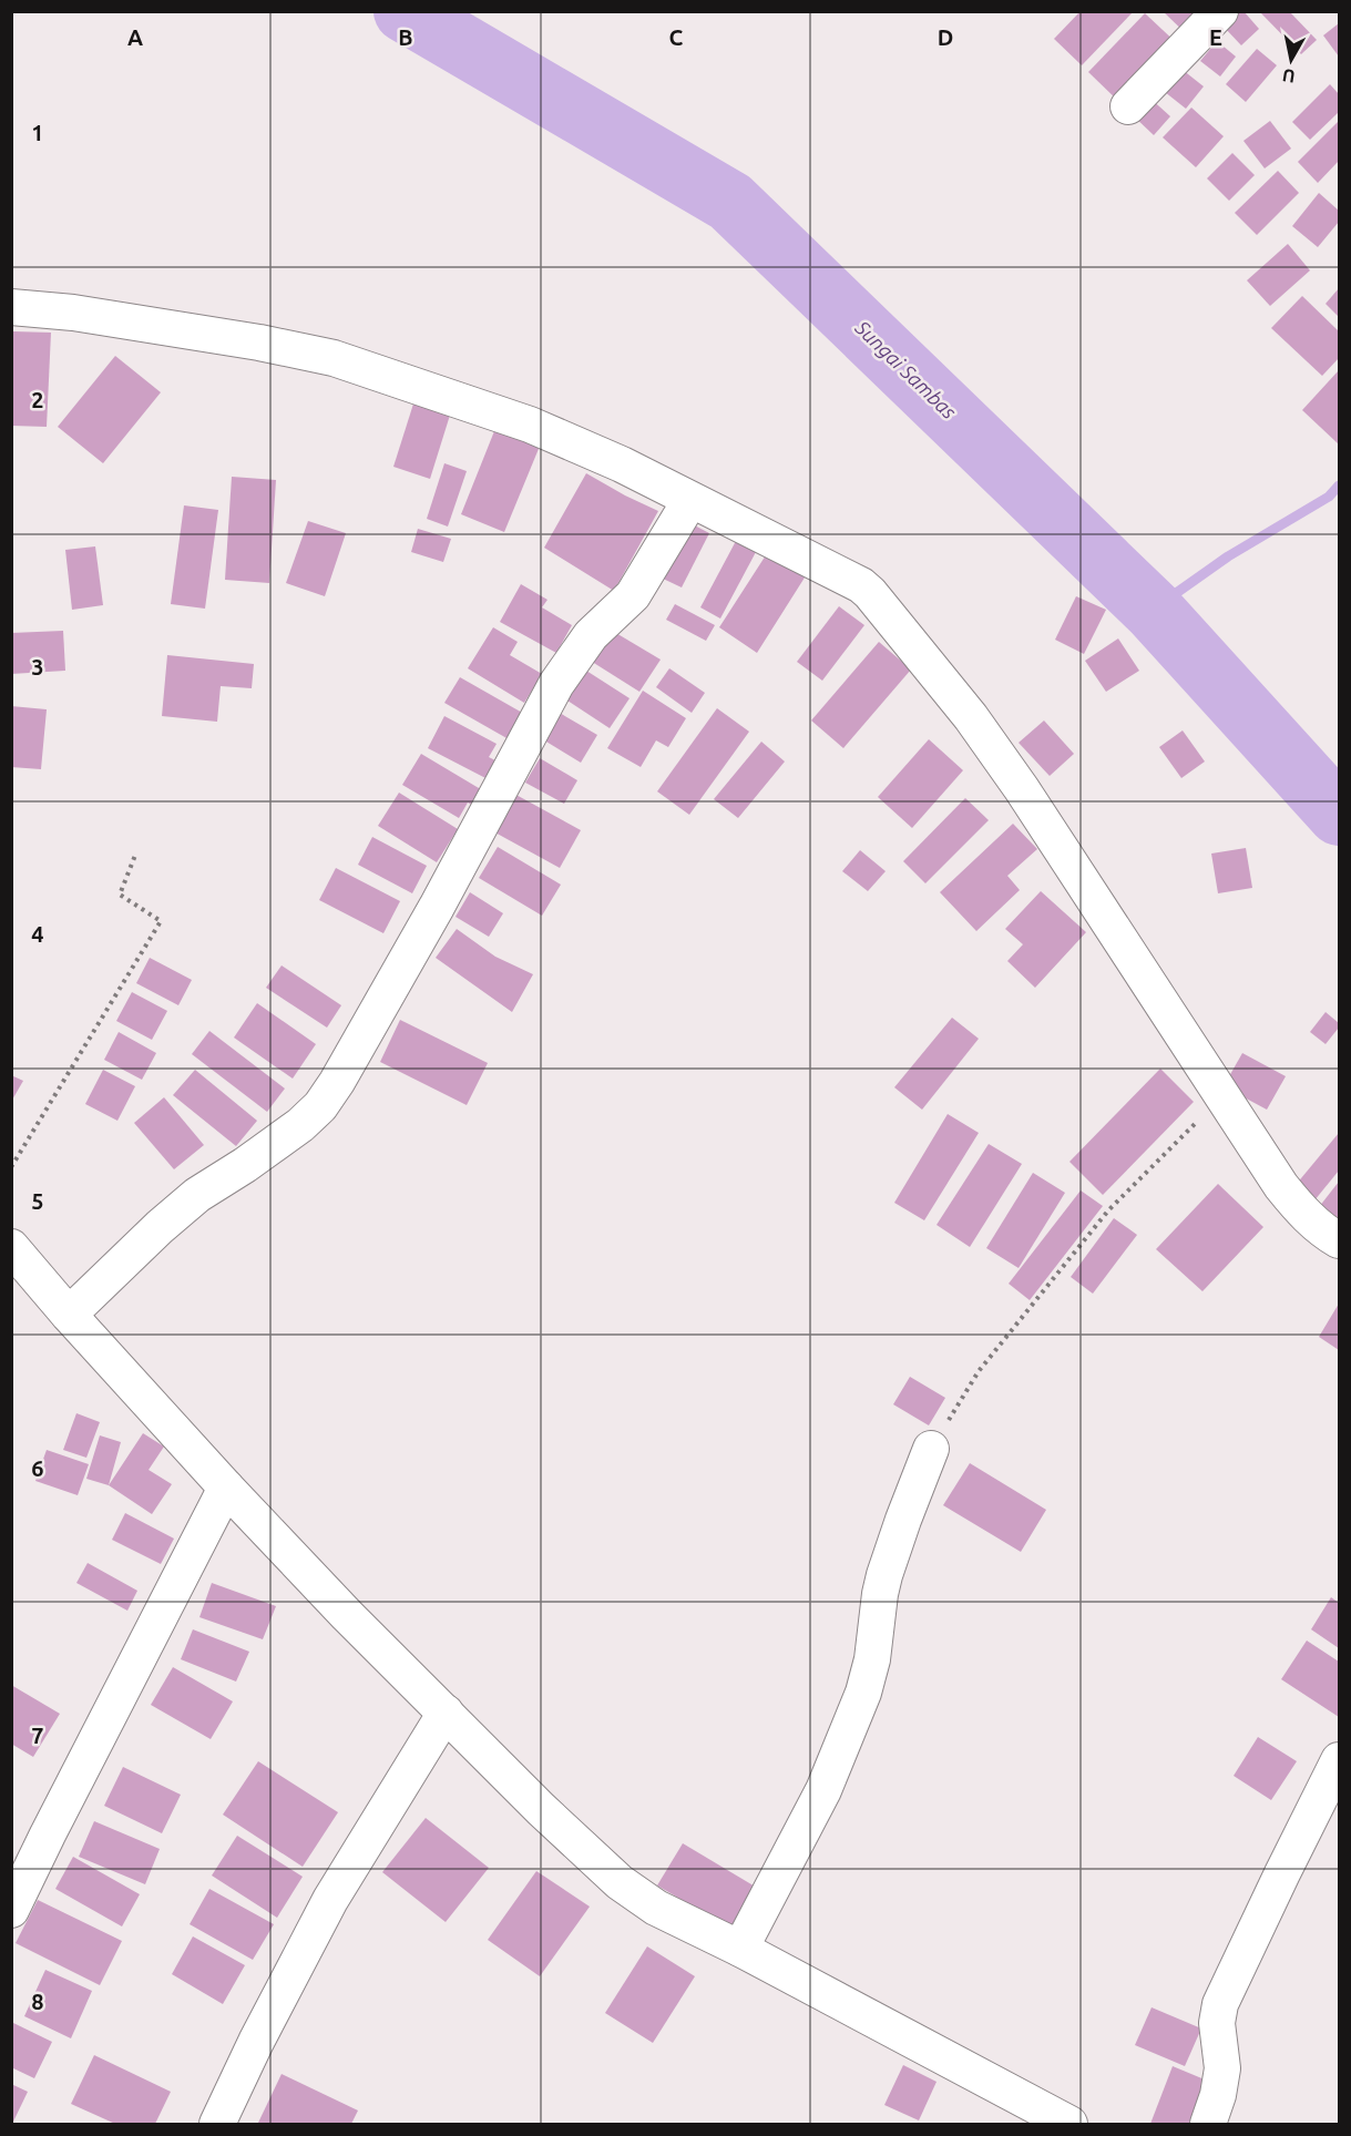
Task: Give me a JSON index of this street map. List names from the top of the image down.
{
  "water": ["Sungai Sambas"],
  "north": "bottom",
  "grid": {
    "columns": [
      "A",
      "B",
      "C",
      "D",
      "E"
    ],
    "rows": [
      "1",
      "2",
      "3",
      "4",
      "5",
      "6",
      "7",
      "8"
    ]
  }
}
